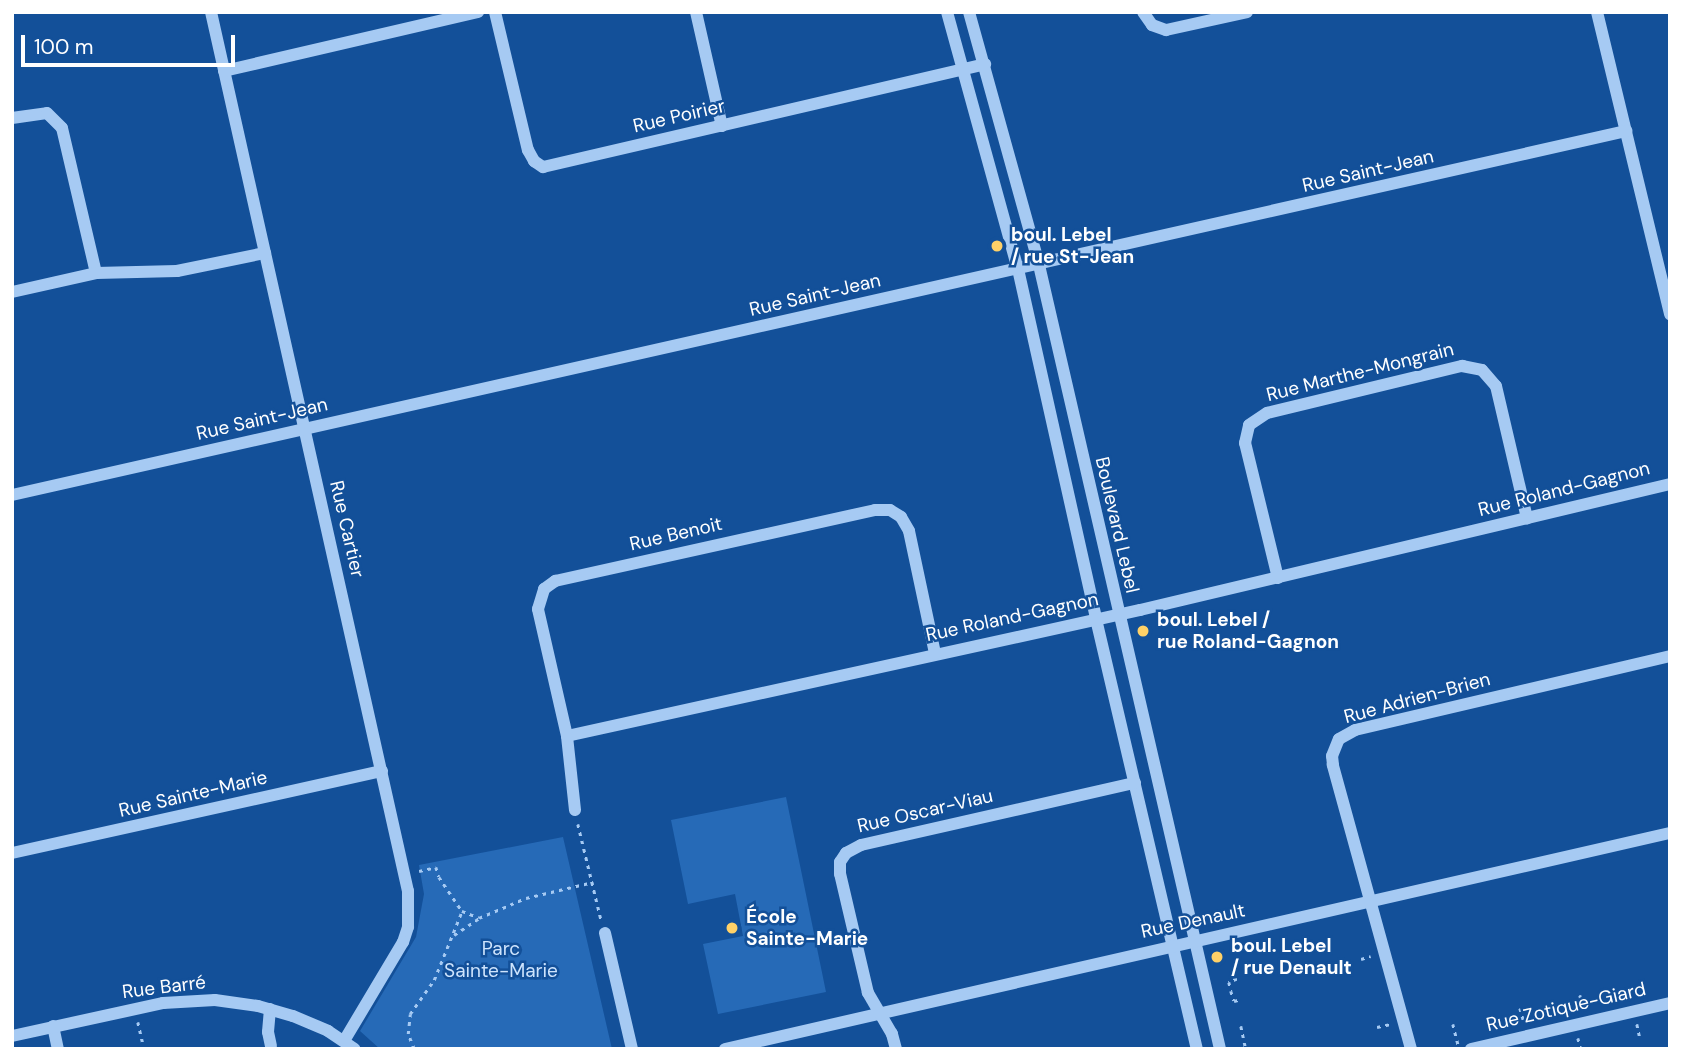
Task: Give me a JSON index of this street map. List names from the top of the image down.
{
  "streets": {
    "street": [
      "Rue Poirier",
      "Rue Saint-Jean",
      "Rue Marthe-Mongrain",
      "Rue Roland-Gagnon",
      "Boulevard Lebel",
      "Rue Cartier",
      "Rue Benoit",
      "Rue Adrien-Brien",
      "Rue Sainte-Marie",
      "Rue Oscar-Viau",
      "Rue Denault",
      "Rue Barré",
      "Rue Zotique-Giard"
    ]
  },
  "crossings": [
    ["Rue Poirier", "Boulevard Lebel"],
    ["Rue Saint-Jean", "Boulevard Lebel"],
    ["Rue Saint-Jean", "Rue Cartier"],
    ["Rue Marthe-Mongrain", "Rue Roland-Gagnon"],
    ["Rue Roland-Gagnon", "Boulevard Lebel"],
    ["Rue Roland-Gagnon", "Rue Benoit"],
    ["Boulevard Lebel", "Rue Oscar-Viau"],
    ["Boulevard Lebel", "Rue Denault"],
    ["Rue Cartier", "Rue Sainte-Marie"],
    ["Rue Cartier", "Rue Barré"],
    ["Rue Adrien-Brien", "Rue Denault"],
    ["Rue Oscar-Viau", "Rue Denault"]
  ],
  "parks": ["Parc Sainte-Marie"],
  "places": [
    "boul. Lebel / rue St-Jean",
    "boul. Lebel / rue Roland-Gagnon",
    "École Sainte-Marie",
    "boul. Lebel / rue Denault"
  ],
  "scale_bar": "100 m"
}
